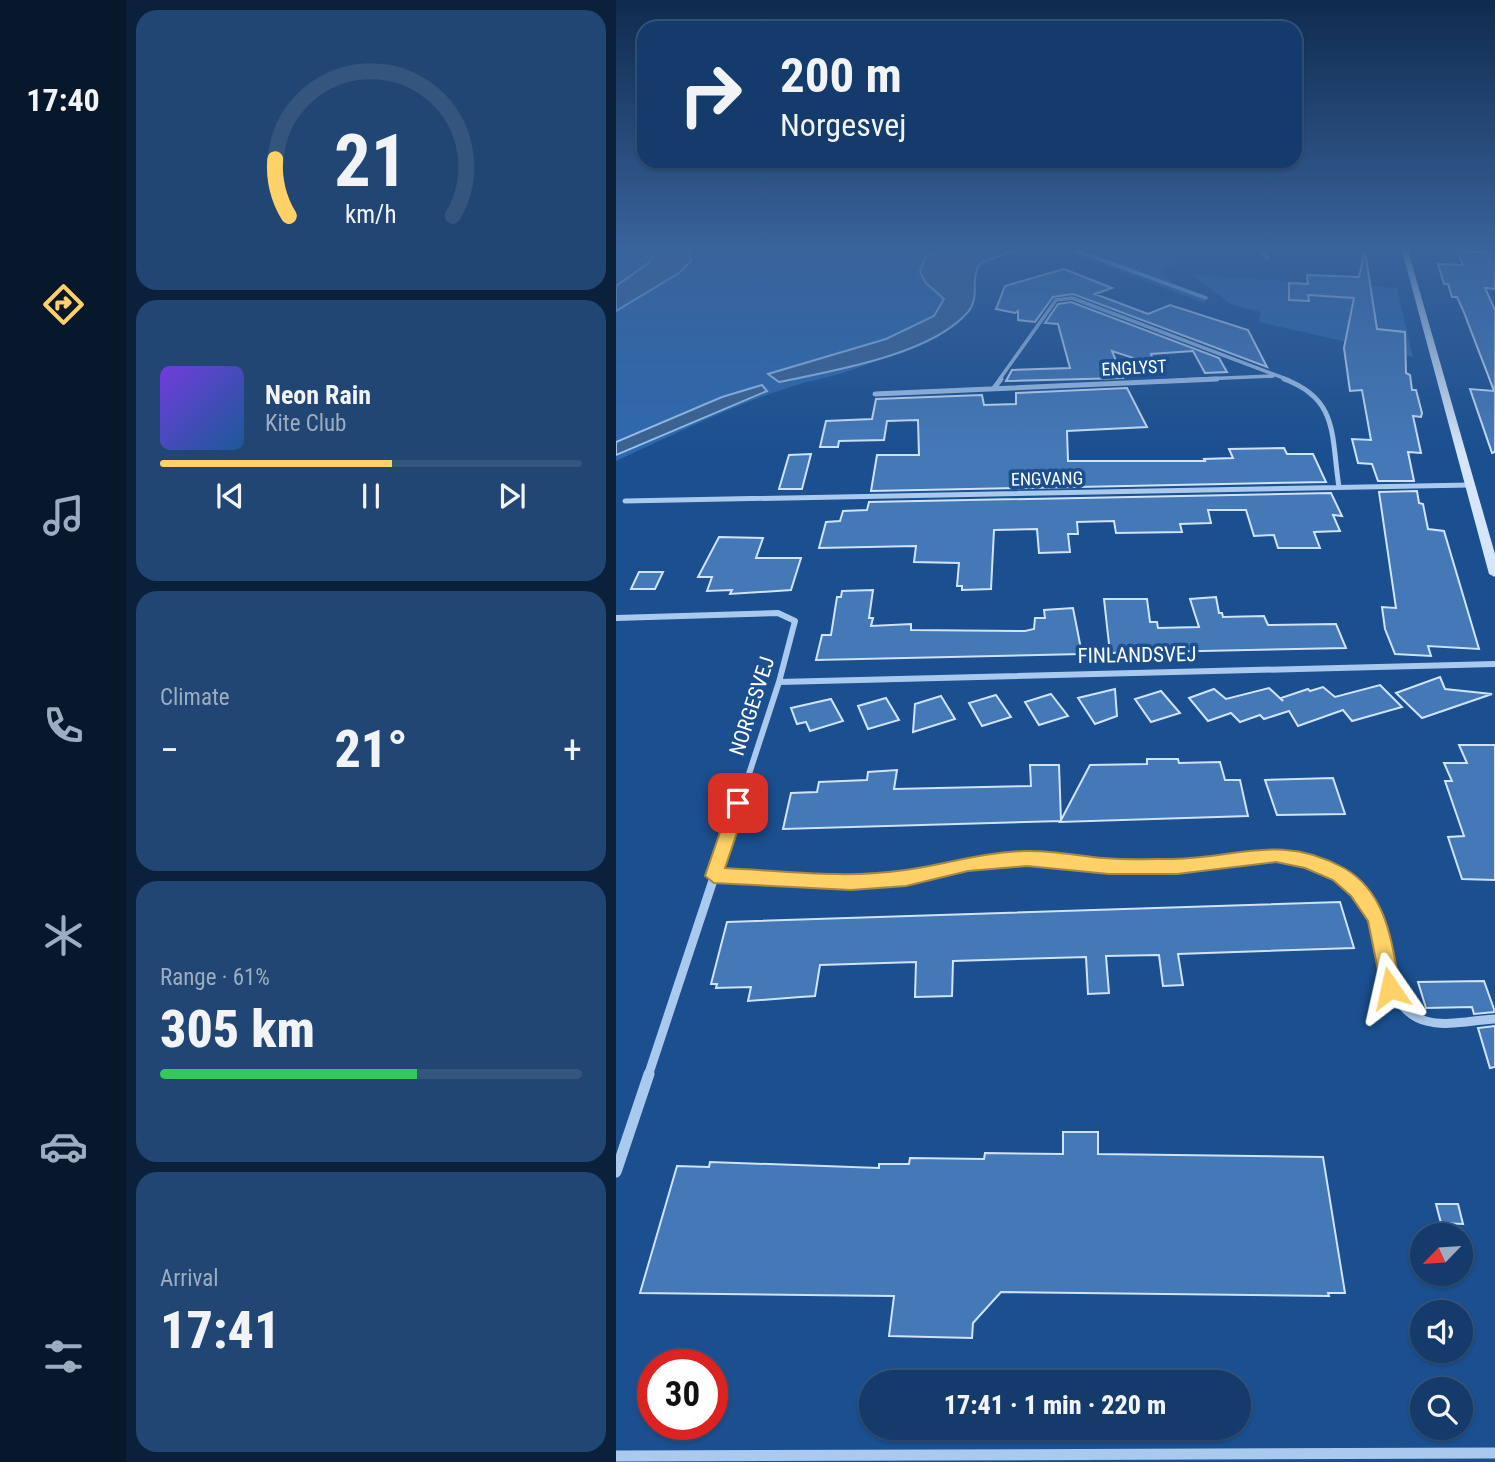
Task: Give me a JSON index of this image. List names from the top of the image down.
{
  "streets": {
    "street": [
      "ENGLYST",
      "ENGVANG",
      "FINLANDSVEJ",
      "NORGESVEJ"
    ]
  },
  "crossings": [
    ["ENGLYST", "ENGVANG"],
    ["FINLANDSVEJ", "NORGESVEJ"]
  ],
  "north": "bottom left",
  "page": {
    "tabs": "17:40",
    "turn": ["200 m", "Norgesvej"],
    "song": ["Neon Rain", "Kite Club"],
    "tile": [
      "Climate",
      ["Range · 61%", "305 km"],
      ["Arrival", "17:41"]
    ],
    "heat": ["−", "21°", "+"],
    "limit": "30",
    "trip": "17:41 · 1 min · 220 m",
    "gauge": ["21", "km/h"]
  }
}
